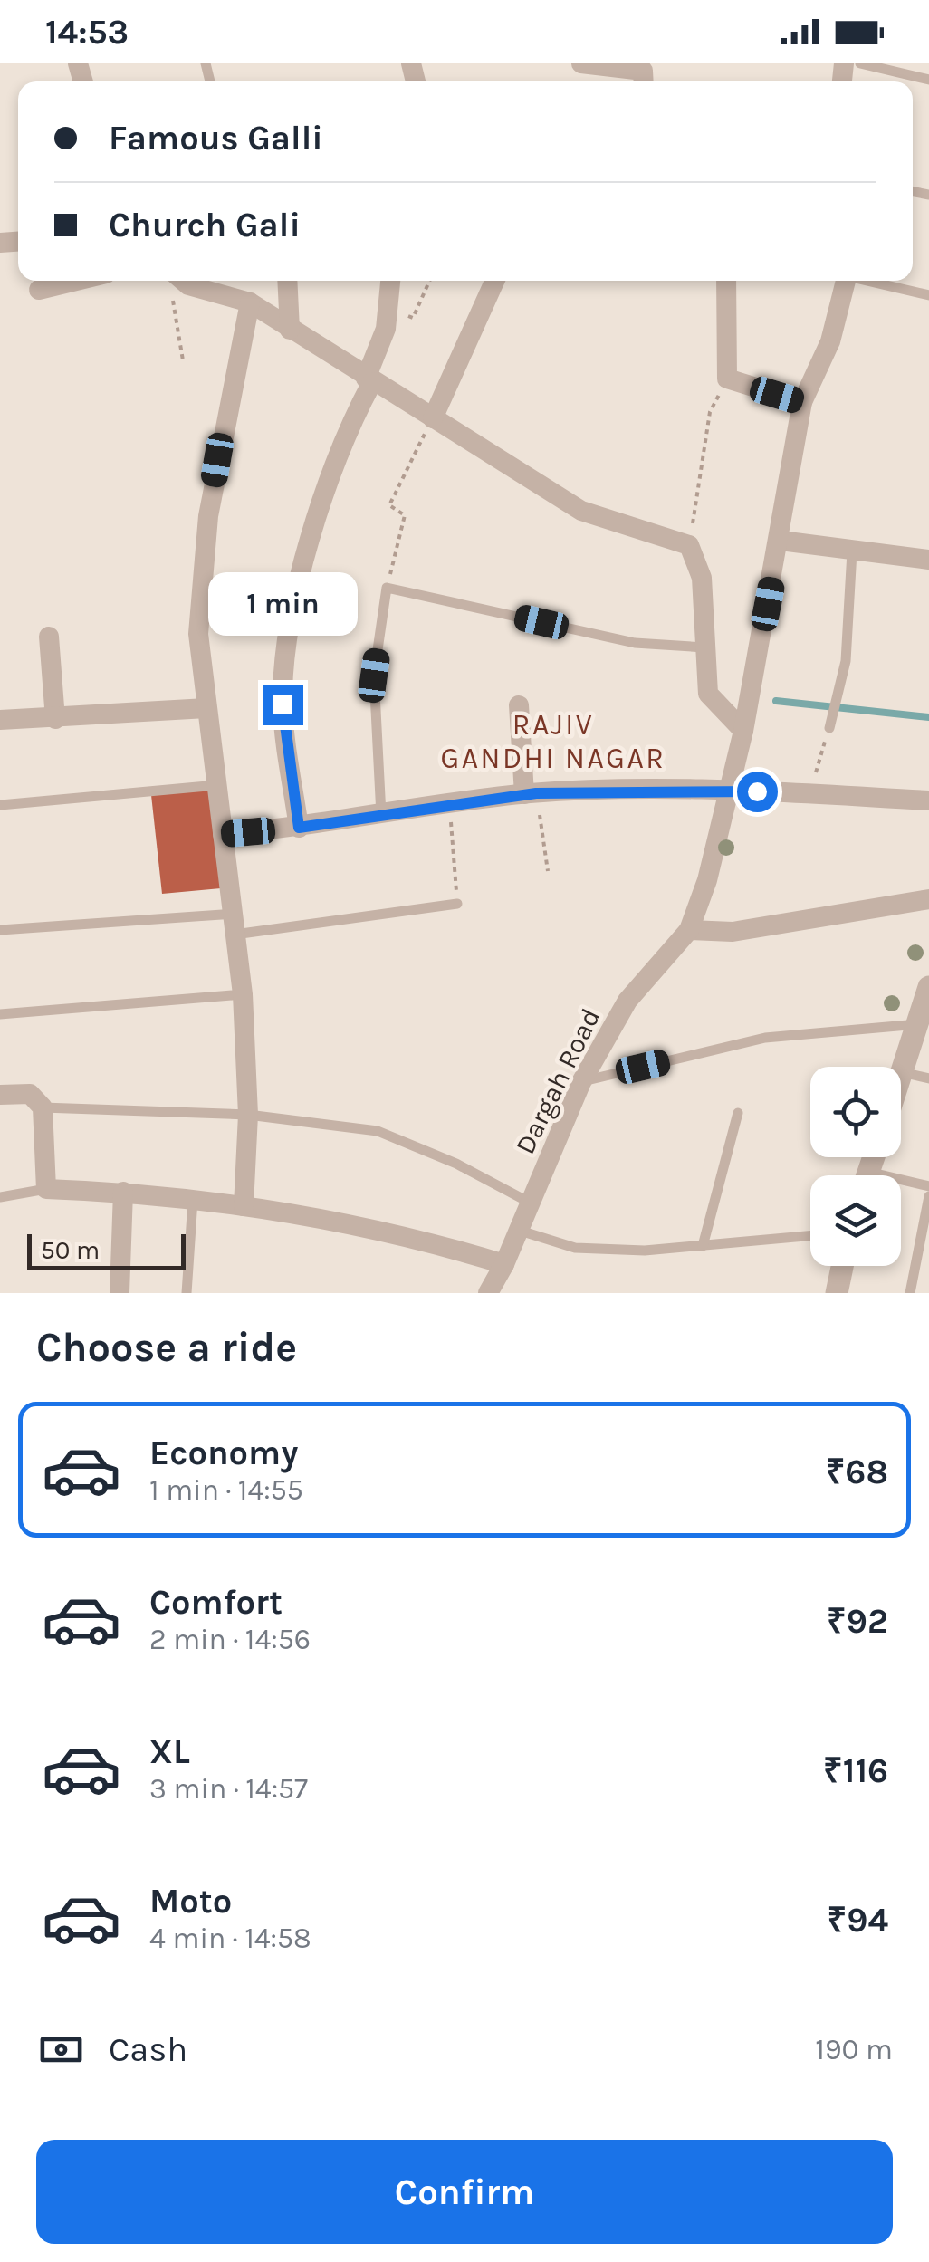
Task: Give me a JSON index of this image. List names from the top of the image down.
{
  "streets": {
    "street": ["Dargah Road"]
  },
  "districts": ["RAJIV GANDHI NAGAR"],
  "scale_bar": "50 m",
  "page": {
    "status": "14:53",
    "banner": ["Famous Galli", "Church Gali"],
    "bubble": "1 min",
    "scale": "50 m",
    "heading": "Choose a ride",
    "list": [
      {
        "name": "Economy",
        "note": "1 min · 14:55",
        "value": "₹68"
      },
      {
        "name": "Comfort",
        "note": "2 min · 14:56",
        "value": "₹92"
      },
      {
        "name": "XL",
        "note": "3 min · 14:57",
        "value": "₹116"
      },
      {
        "name": "Moto",
        "note": "4 min · 14:58",
        "value": "₹94"
      }
    ],
    "pay": ["Cash", "190 m"],
    "buttons": "Confirm"
  }
}
